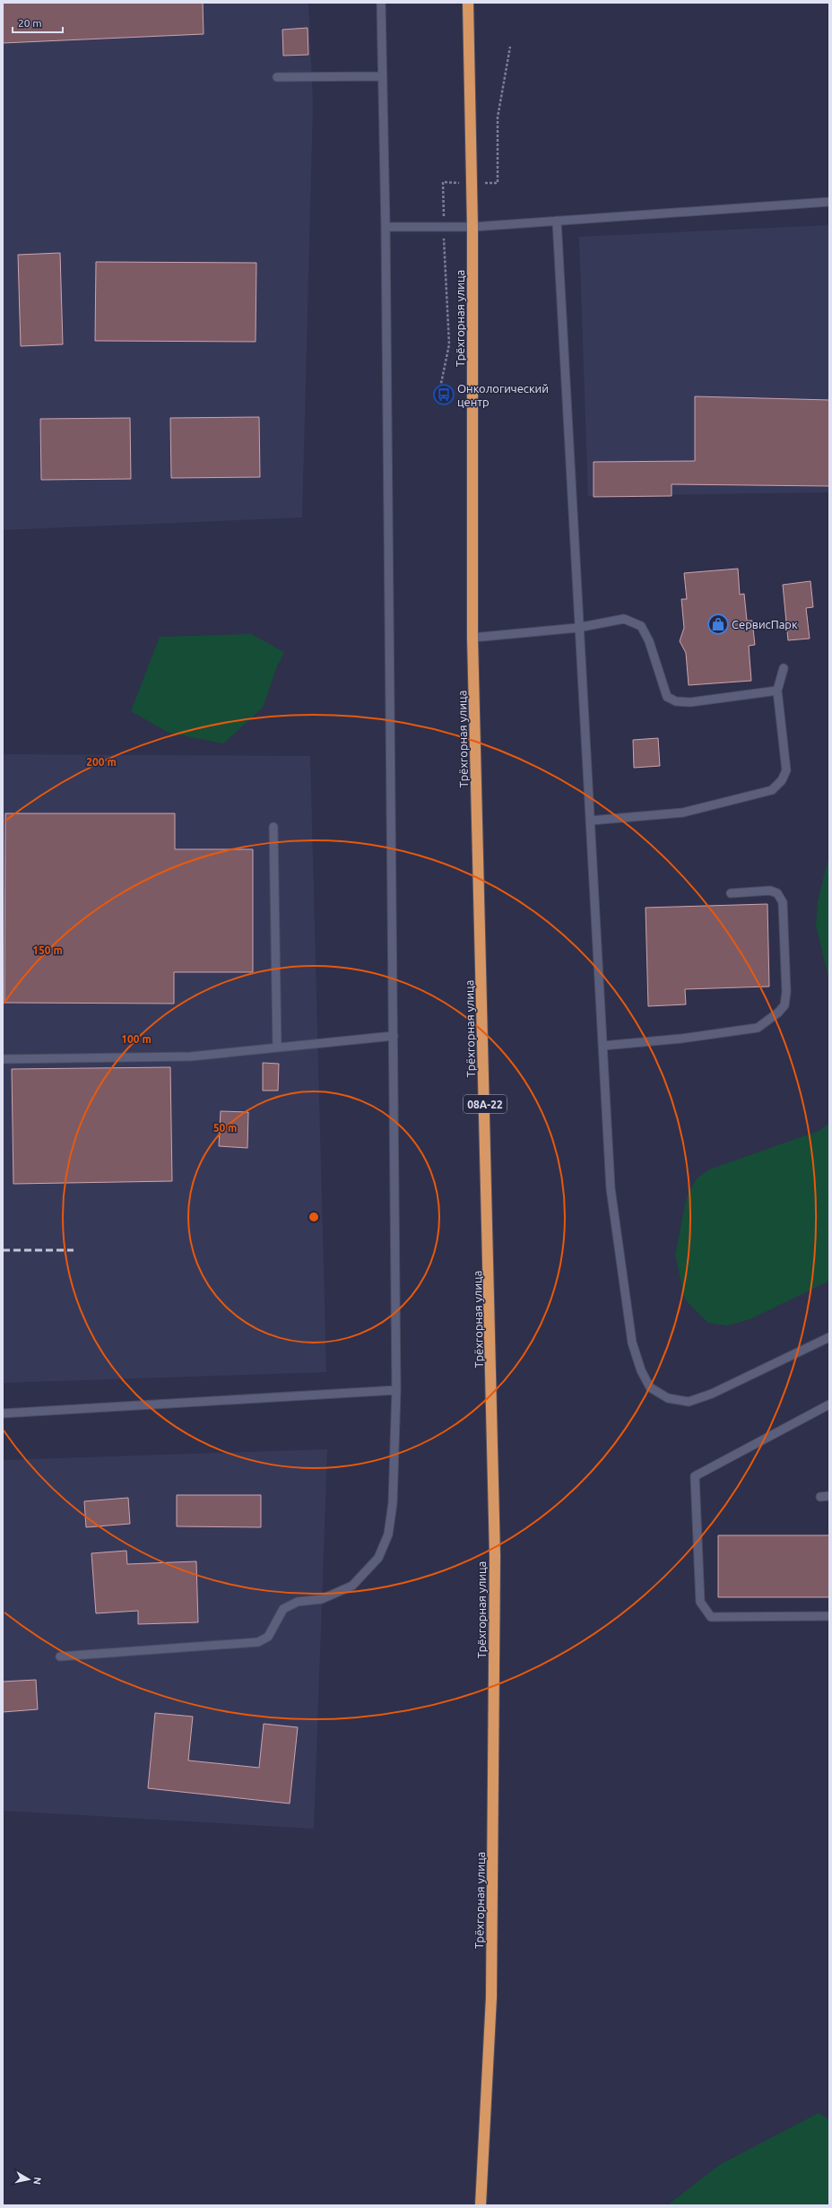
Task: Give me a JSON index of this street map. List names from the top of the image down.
{
  "streets": {
    "highway": ["Трёхгорная улица", "08А-22"]
  },
  "places": {
    "bus stop": ["Онкологический центр"],
    "shop": ["СервисПарк"]
  },
  "scale_bar": "20 m",
  "north": "right",
  "rings": [
    "200 m",
    "150 m",
    "100 m",
    "50 m"
  ]
}
